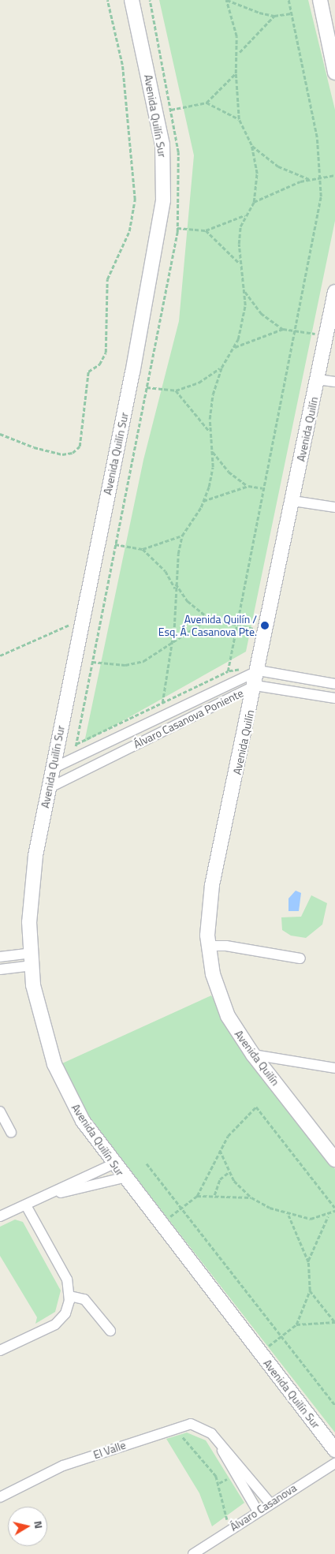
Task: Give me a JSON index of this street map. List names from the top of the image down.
{
  "streets": {
    "street": [
      "Avenida Quilín Sur",
      "Avenida Quilín",
      "Álvaro Casanova Poniente",
      "El Valle",
      "Álvaro Casanova"
    ]
  },
  "crossings": [
    ["Avenida Quilín Sur", "Álvaro Casanova Poniente"],
    ["Avenida Quilín", "Álvaro Casanova Poniente"],
    ["El Valle", "Álvaro Casanova"]
  ],
  "places": ["Avenida Quilín / Esq. Á. Casanova Pte."],
  "north": "right"
}
